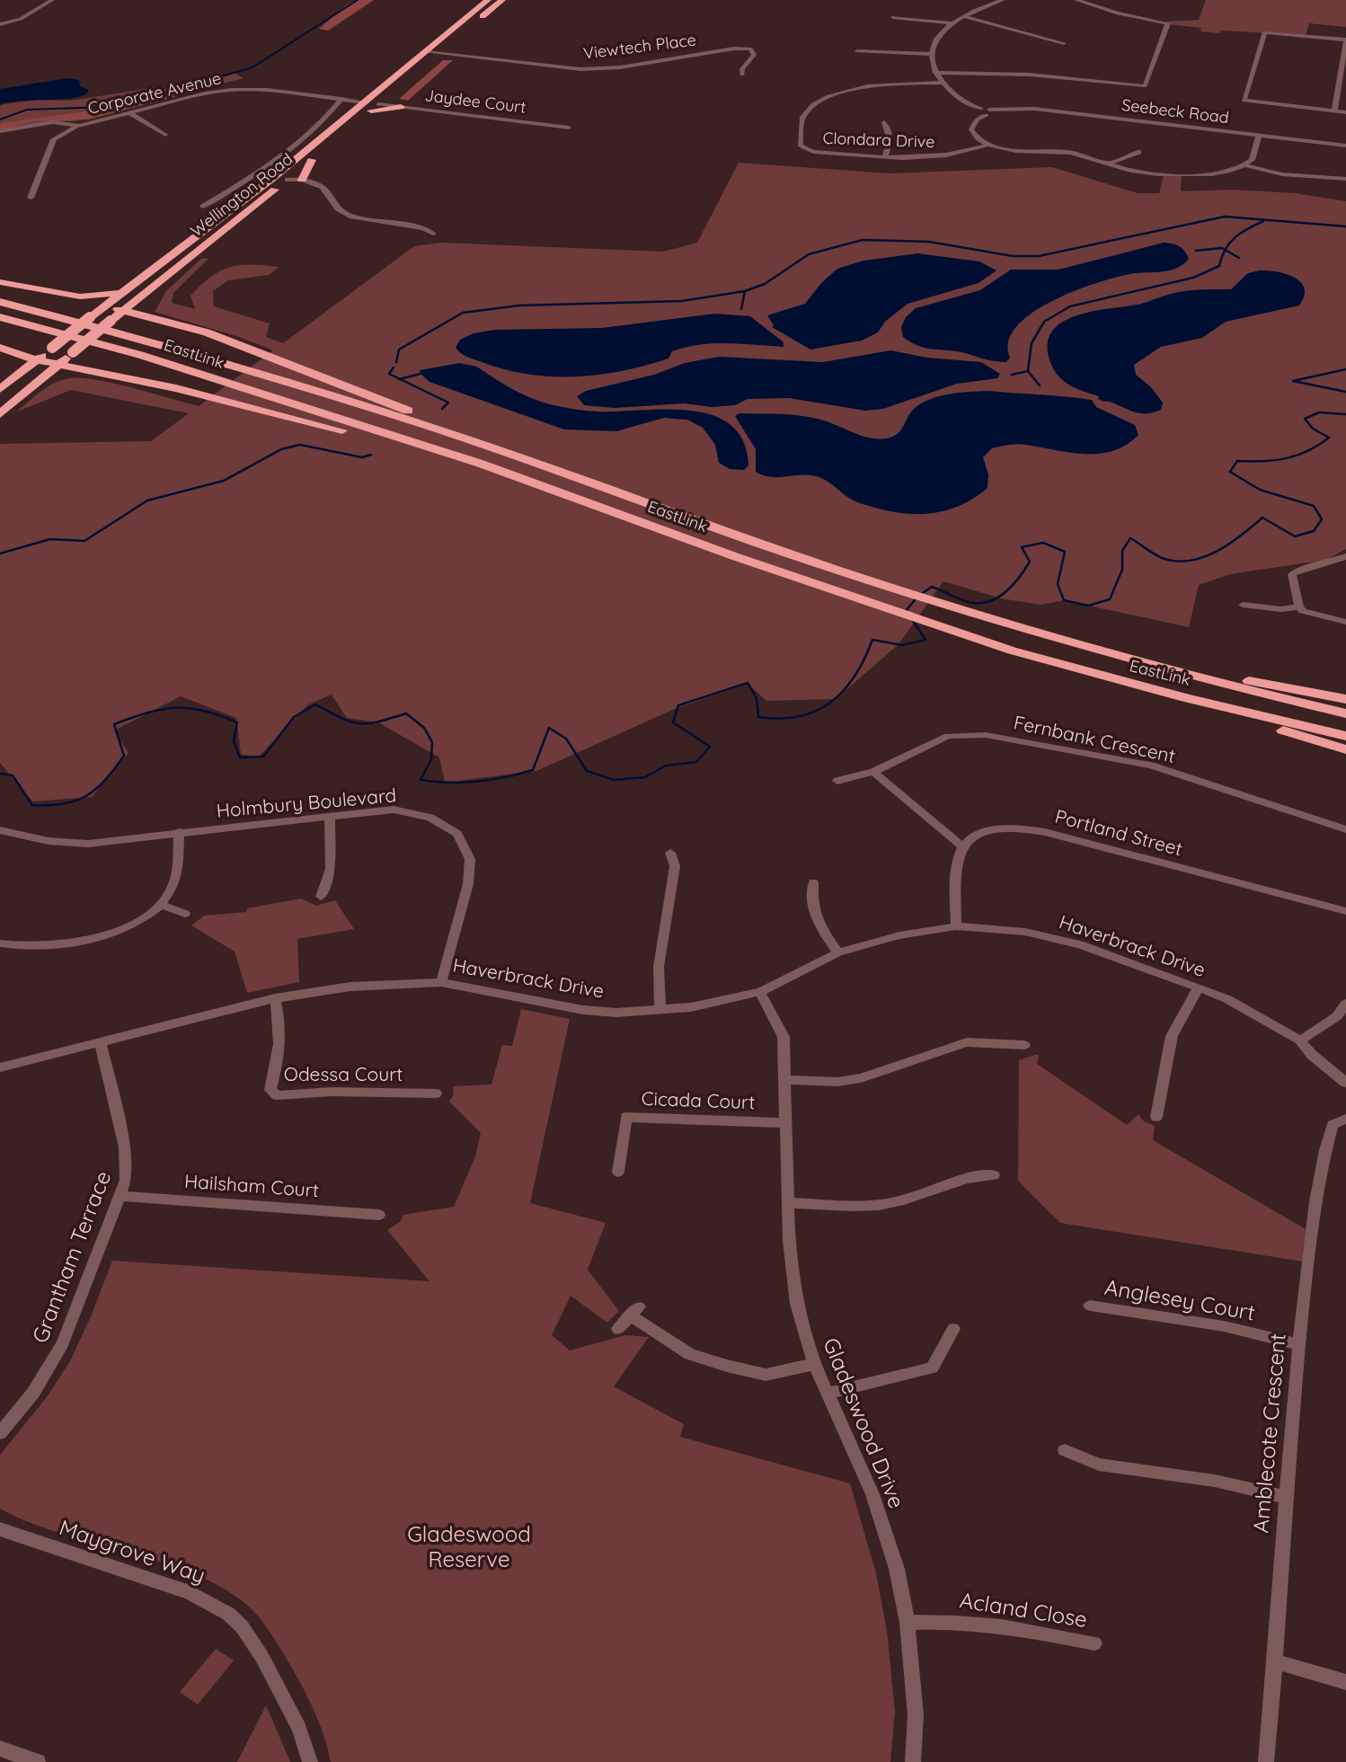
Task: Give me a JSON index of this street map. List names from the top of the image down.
{
  "streets": {
    "highway": ["Wellington Road", "EastLink"],
    "street": [
      "Viewtech Place",
      "Corporate Avenue",
      "Jaydee Court",
      "Seebeck Road",
      "Clondara Drive",
      "Fernbank Crescent",
      "Holmbury Boulevard",
      "Portland Street",
      "Haverbrack Drive",
      "Odessa Court",
      "Cicada Court",
      "Hailsham Court",
      "Grantham Terrace",
      "Anglesey Court",
      "Gladeswood Drive",
      "Amblecote Crescent",
      "Maygrove Way",
      "Acland Close"
    ]
  },
  "crossings": [
    ["Viewtech Place", "Wellington Road"],
    ["Corporate Avenue", "Wellington Road"],
    ["Holmbury Boulevard", "Haverbrack Drive"],
    ["Haverbrack Drive", "Odessa Court"],
    ["Haverbrack Drive", "Grantham Terrace"],
    ["Haverbrack Drive", "Gladeswood Drive"],
    ["Cicada Court", "Gladeswood Drive"],
    ["Hailsham Court", "Grantham Terrace"],
    ["Anglesey Court", "Amblecote Crescent"],
    ["Gladeswood Drive", "Acland Close"]
  ],
  "parks": ["Gladeswood Reserve"]
}
